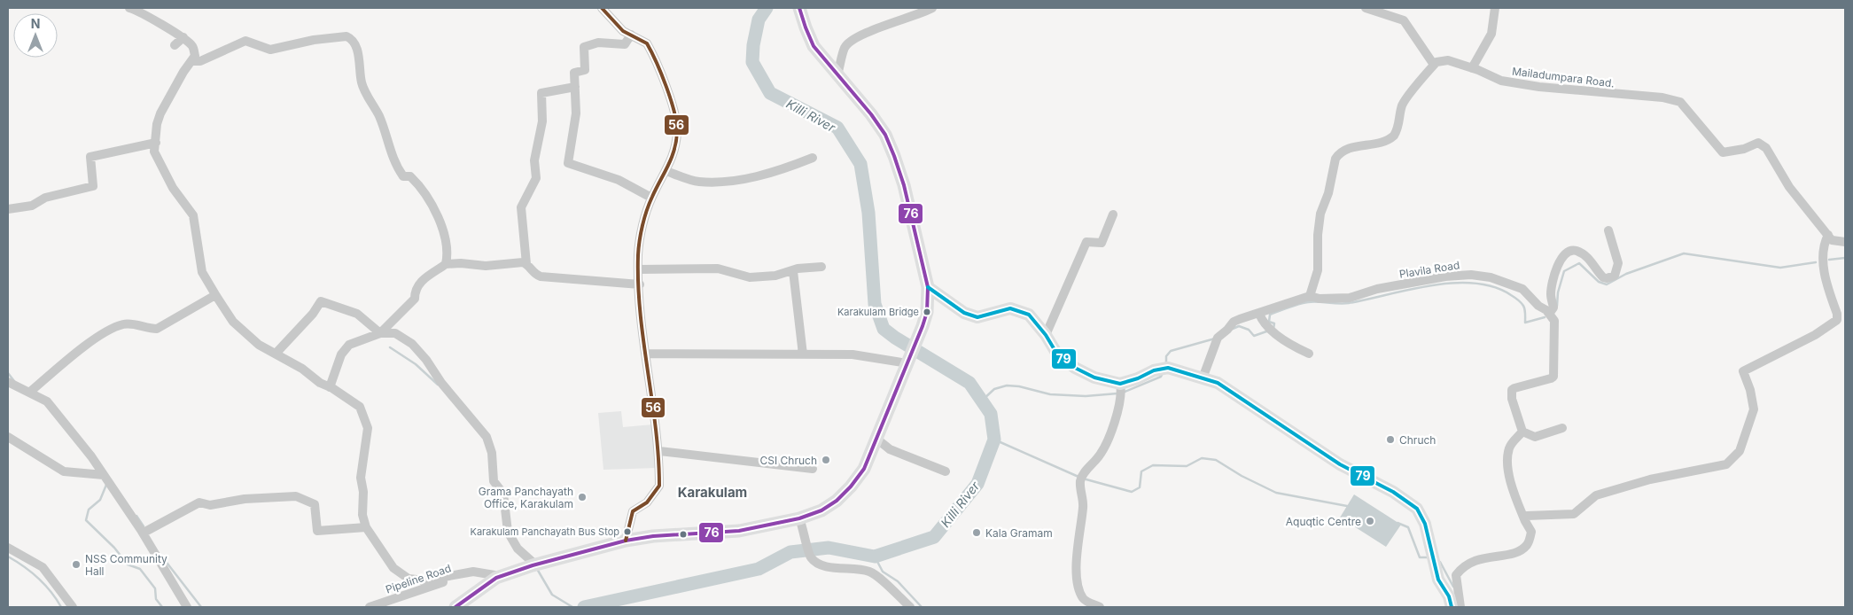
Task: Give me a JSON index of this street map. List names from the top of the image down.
{
  "streets": {
    "street": ["Mailadumpara Road.", "Plavila Road", "Pipeline Road"]
  },
  "districts": ["Karakulam"],
  "water": ["Killi River"],
  "places": [
    "Karakulam Bridge",
    "Chruch",
    "CSI Chruch",
    "Grama Panchayath Office, Karakulam",
    "Aquqtic Centre",
    "Karakulam Panchayath Bus Stop",
    "Kala Gramam",
    "NSS Community Hall"
  ],
  "lines": ["transit line 76", "transit line 56", "transit line 79"],
  "north": "top"
}
